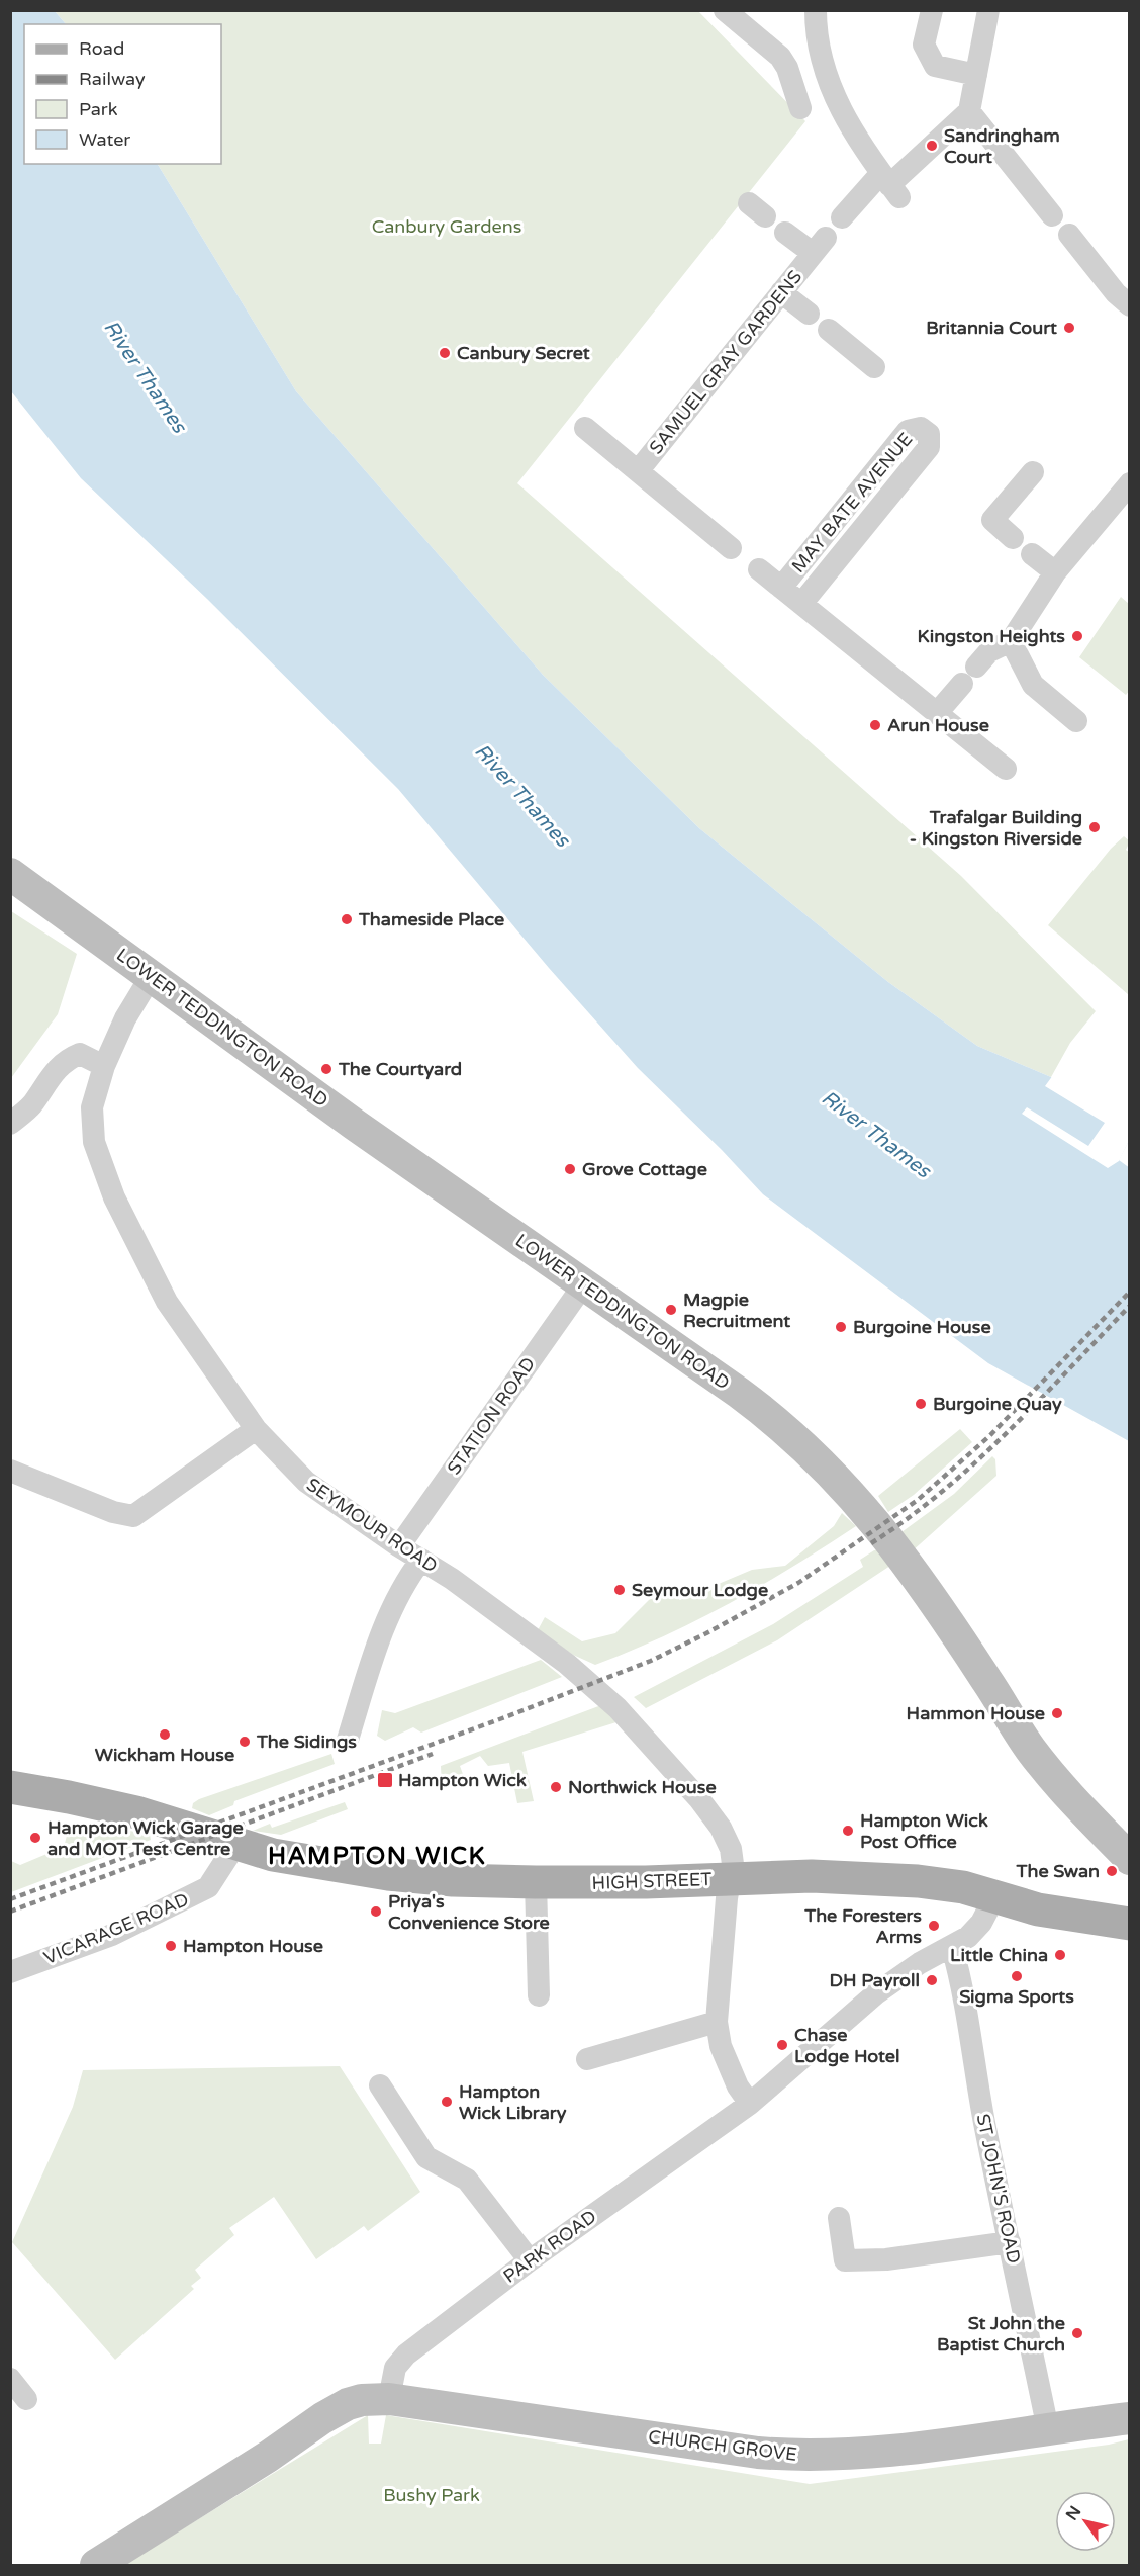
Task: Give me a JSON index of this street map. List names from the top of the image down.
{
  "streets": {
    "main road": ["HIGH STREET"],
    "street": [
      "SAMUEL GRAY GARDENS",
      "MAY BATE AVENUE",
      "LOWER TEDDINGTON ROAD",
      "STATION ROAD",
      "SEYMOUR ROAD",
      "VICARAGE ROAD",
      "ST JOHN'S ROAD",
      "PARK ROAD",
      "CHURCH GROVE"
    ]
  },
  "crossings": [
    ["LOWER TEDDINGTON ROAD", "STATION ROAD"],
    ["LOWER TEDDINGTON ROAD", "SEYMOUR ROAD"],
    ["STATION ROAD", "SEYMOUR ROAD"],
    ["SEYMOUR ROAD", "HIGH STREET"],
    ["SEYMOUR ROAD", "PARK ROAD"],
    ["HIGH STREET", "VICARAGE ROAD"],
    ["HIGH STREET", "PARK ROAD"],
    ["ST JOHN'S ROAD", "PARK ROAD"],
    ["ST JOHN'S ROAD", "CHURCH GROVE"],
    ["PARK ROAD", "CHURCH GROVE"]
  ],
  "districts": ["HAMPTON WICK"],
  "water": ["River Thames"],
  "parks": ["Canbury Gardens", "Bushy Park"],
  "places": {
    "other": [
      "Sandringham Court",
      "Britannia Court",
      "Canbury Secret",
      "Kingston Heights",
      "Arun House",
      "Trafalgar Building - Kingston Riverside",
      "Thameside Place",
      "The Courtyard",
      "Grove Cottage",
      "Magpie Recruitment",
      "Burgoine House",
      "Burgoine Quay",
      "Seymour Lodge",
      "Hammon House",
      "Wickham House",
      "The Sidings",
      "Northwick House",
      "Hampton Wick Post Office",
      "Hampton Wick Garage and MOT Test Centre",
      "The Swan",
      "Priya's Convenience Store",
      "The Foresters Arms",
      "Hampton House",
      "Little China",
      "Sigma Sports",
      "DH Payroll",
      "Chase Lodge Hotel",
      "Hampton Wick Library",
      "St John the Baptist Church"
    ],
    "transit": ["Hampton Wick"]
  },
  "legend": [
    "Road",
    "Railway",
    "Park",
    "Water"
  ],
  "north": "top left"
}
